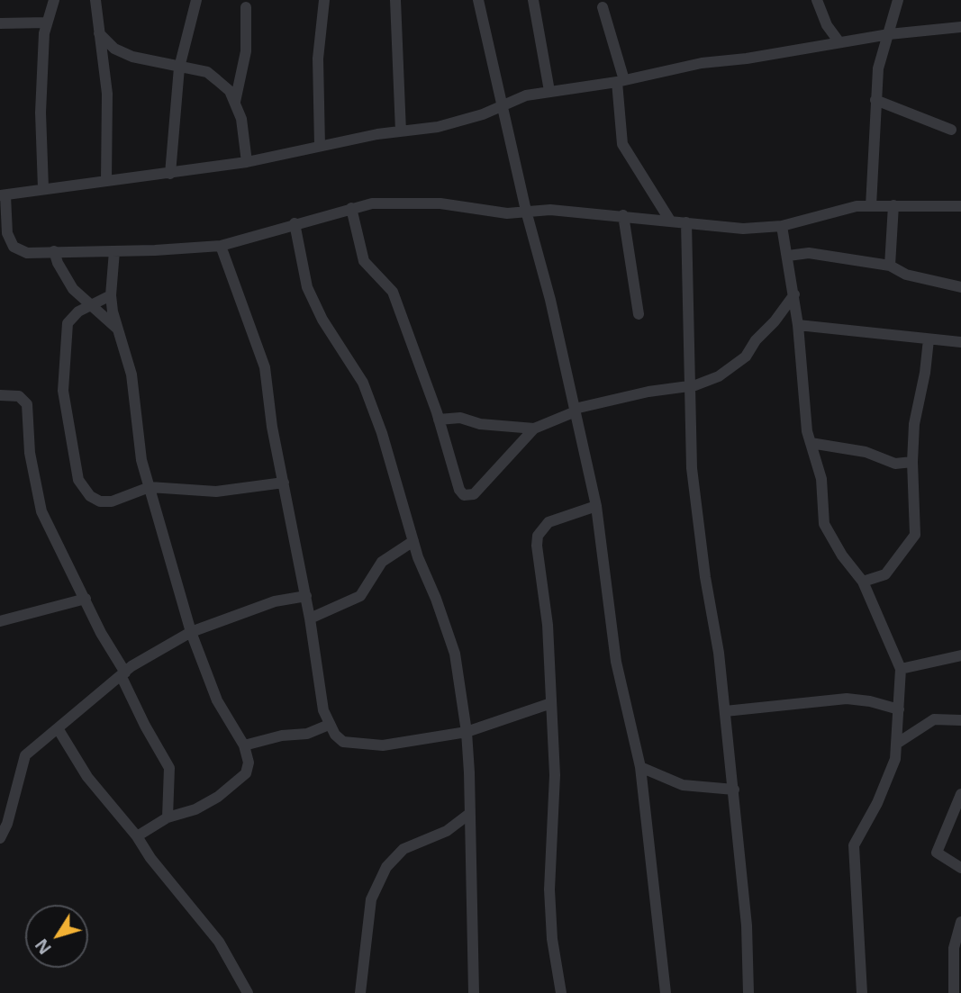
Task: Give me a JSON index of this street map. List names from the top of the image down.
{
  "north": "bottom left"
}
